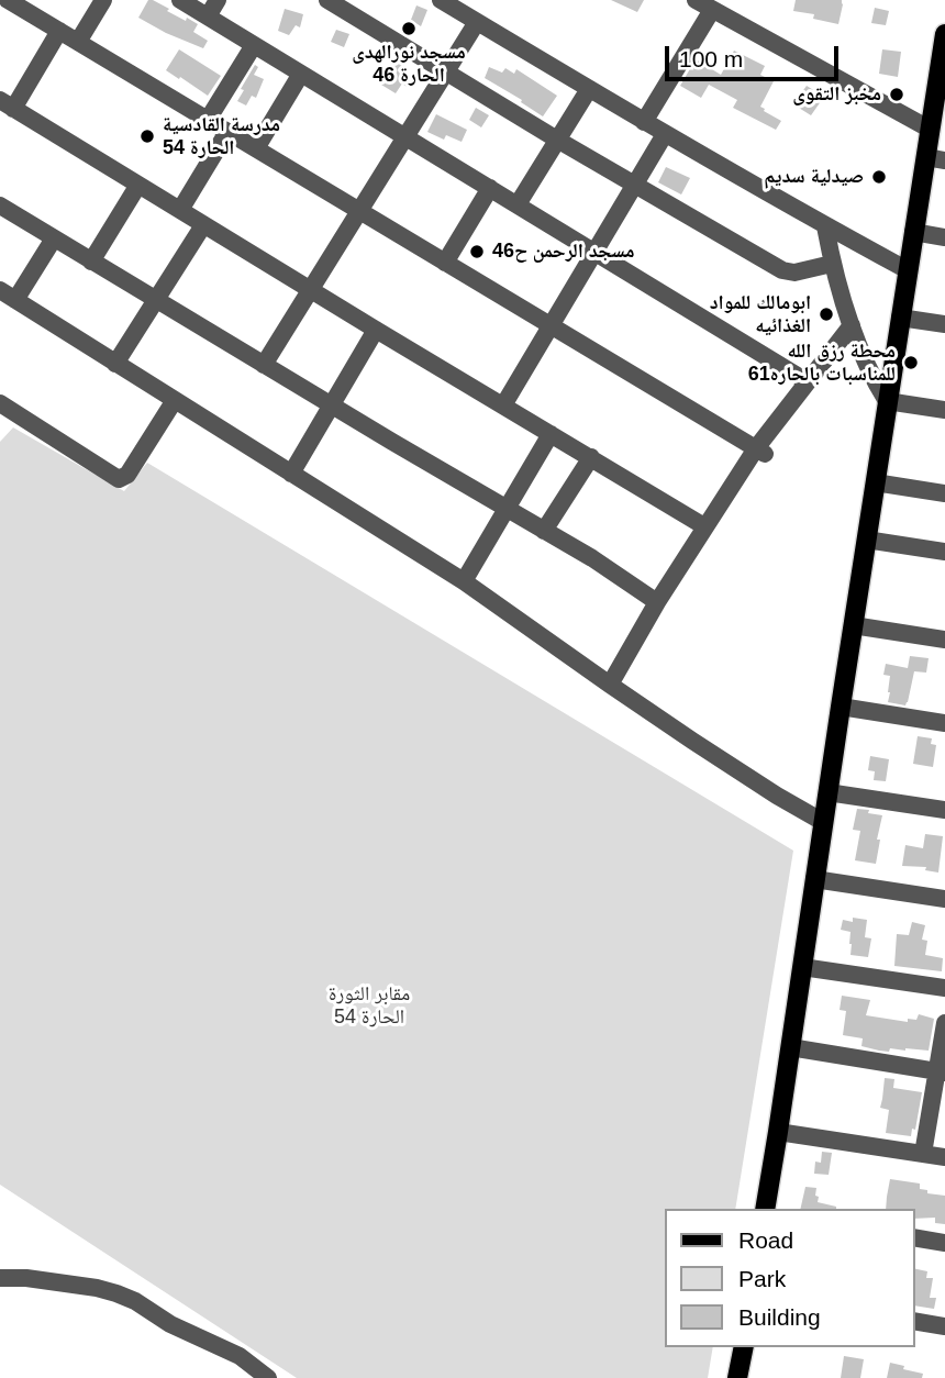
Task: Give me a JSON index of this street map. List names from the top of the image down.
{
  "parks": ["مقابر الثورة الحارة 54"],
  "places": [
    "مسجد نورالهدى الحارة 46",
    "مخبز التقوى",
    "مدرسة القادسية الحارة 54",
    "صيدلية سديم",
    "مسجد الرحمن ح46",
    "ابومالك للمواد الغذائيه",
    "محطة رزق الله للمناسبات بالحاره61"
  ],
  "legend": ["Road", "Park", "Building"],
  "scale_bar": "100 m"
}
